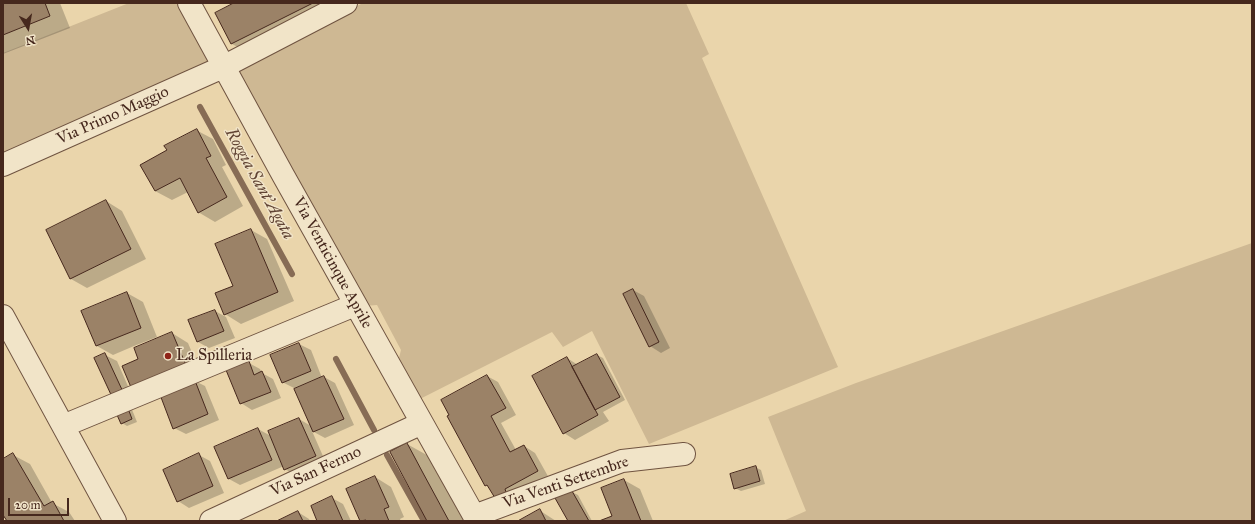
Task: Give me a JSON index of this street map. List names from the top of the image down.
{
  "streets": {
    "street": [
      "Via Primo Maggio",
      "Via Venticinque Aprile",
      "Via San Fermo",
      "Via Venti Settembre"
    ]
  },
  "crossings": [
    ["Via Primo Maggio", "Via Venticinque Aprile"],
    ["Via Venticinque Aprile", "Via San Fermo"],
    ["Via Venticinque Aprile", "Via Venti Settembre"]
  ],
  "water": ["Roggia Sant'Agata"],
  "places": ["La Spilleria"],
  "scale_bar": "20 m",
  "north": "bottom"
}
